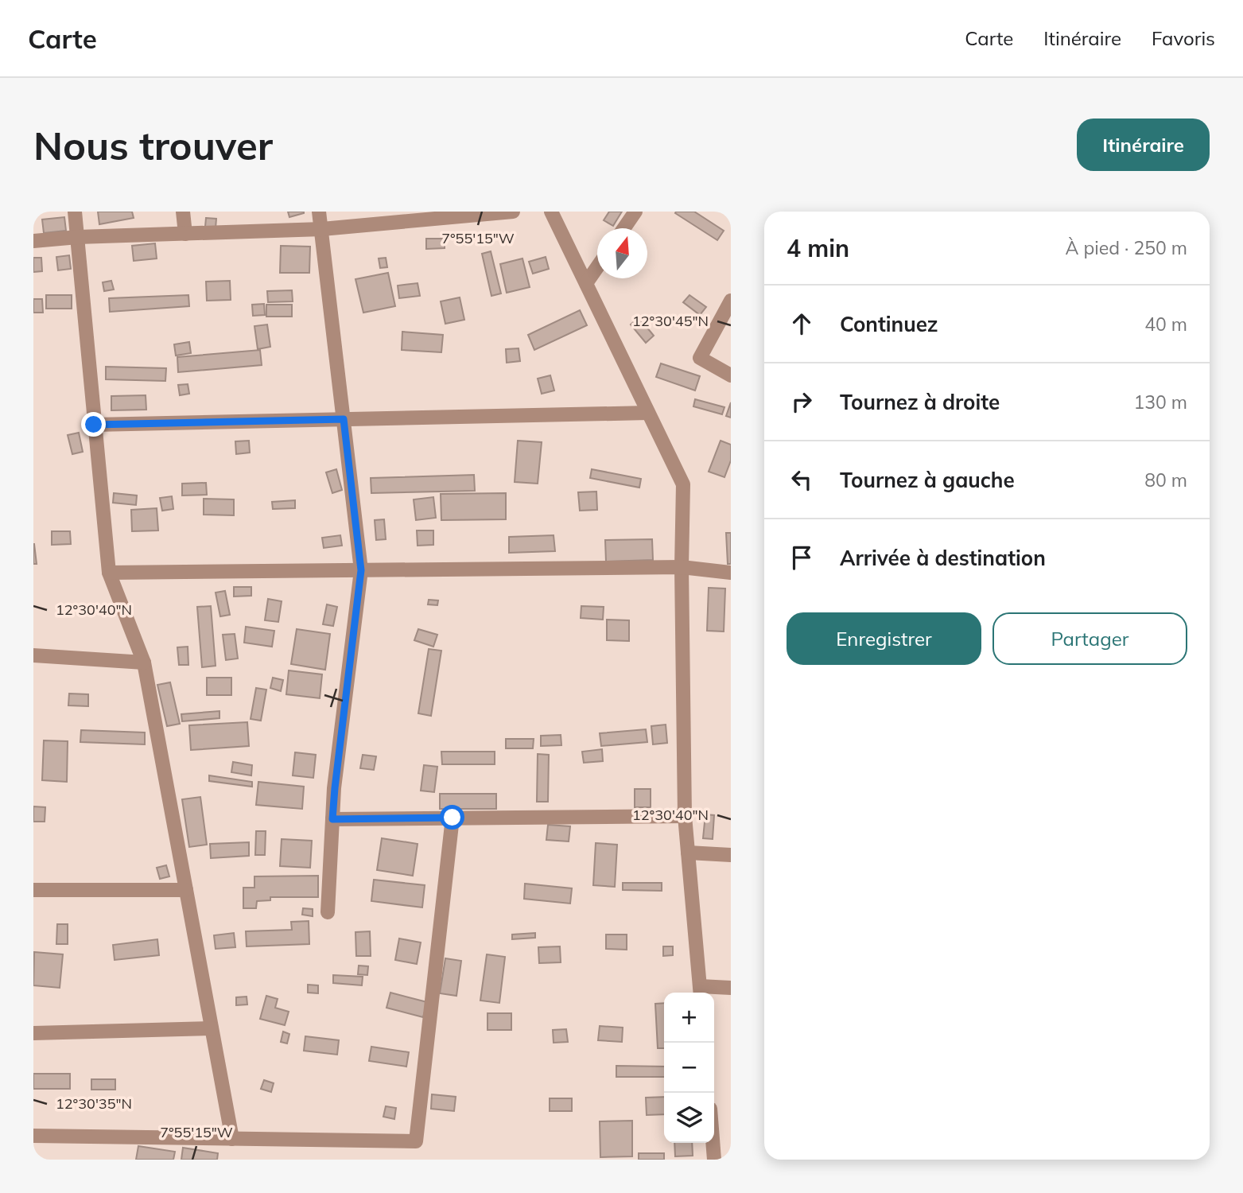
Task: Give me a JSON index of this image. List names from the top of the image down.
{
  "north": "top",
  "page": {
    "header": "Carte",
    "nav": ["Carte", "Itinéraire", "Favoris"],
    "buttons": [
      "Itinéraire",
      ["Enregistrer", "Partager"]
    ],
    "title": "Nous trouver",
    "heading": ["4 min", "À pied · 250 m"],
    "list": [
      ["Continuez", "40 m"],
      ["Tournez à droite", "130 m"],
      ["Tournez à gauche", "80 m"],
      "Arrivée à destination"
    ],
    "map_buttons": ["+", "−"]
  },
  "coordinates": [
    "7°55'15\"W",
    "12°30'45\"N",
    "12°30'40\"N",
    "12°30'35\"N"
  ]
}
